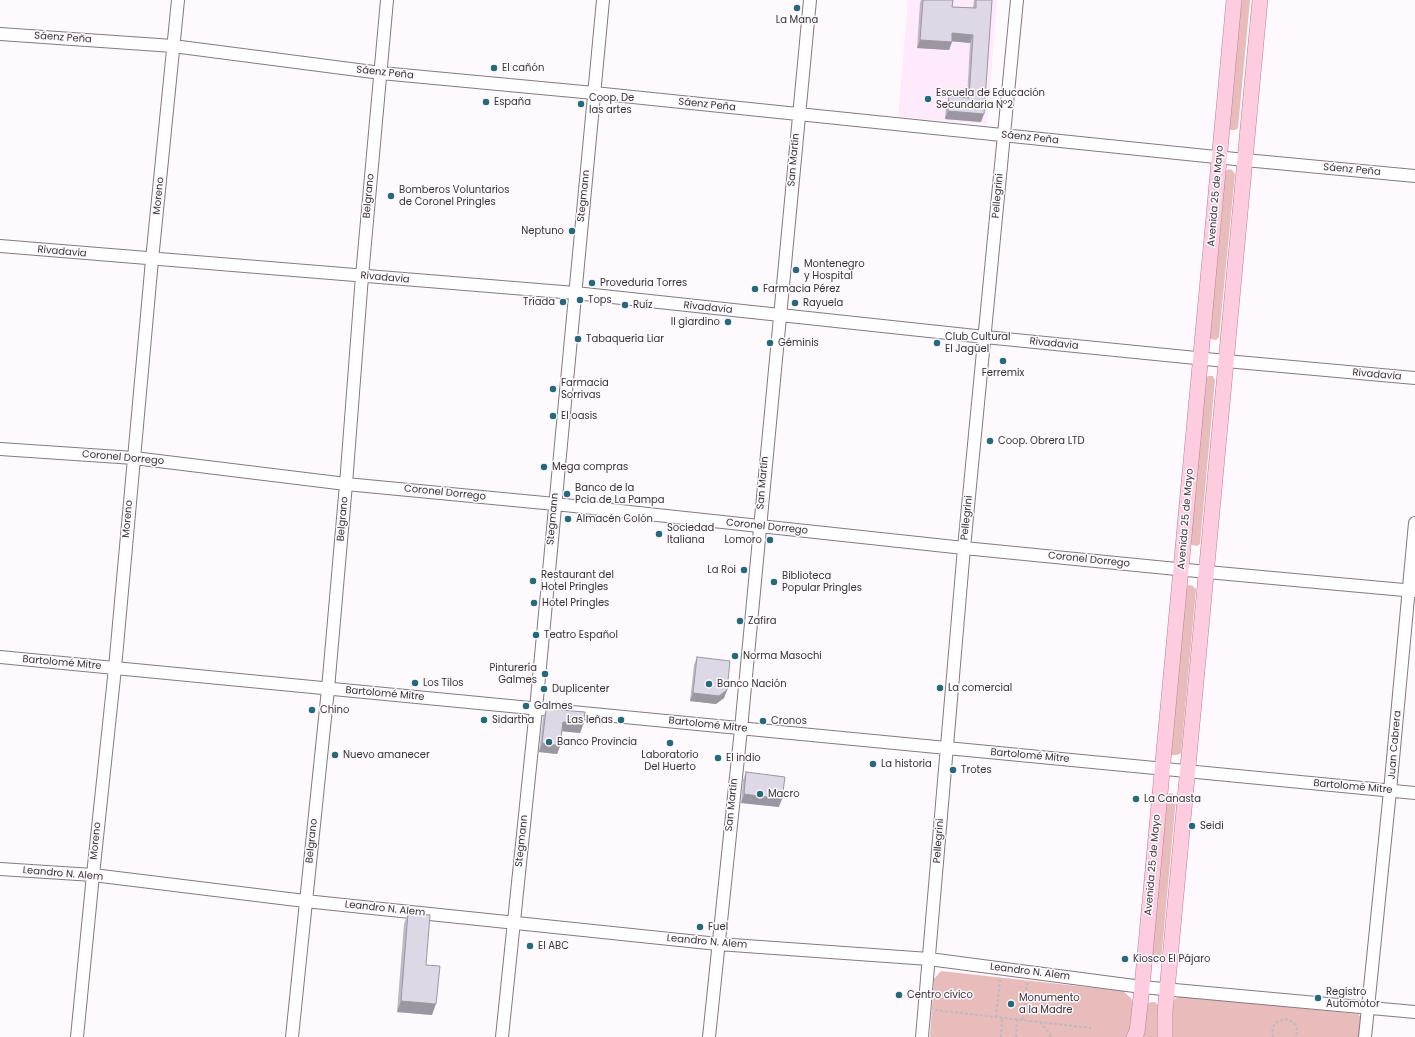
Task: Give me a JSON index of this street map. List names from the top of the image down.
{
  "streets": {
    "main road": ["Avenida 25 de Mayo"],
    "street": [
      "Sáenz Peña",
      "San Martín",
      "Moreno",
      "Belgrano",
      "Stegmann",
      "Pellegrini",
      "Rivadavia",
      "Coronel Dorrego",
      "Bartolomé Mitre",
      "Juan Cabrera",
      "Leandro N. Alem"
    ]
  },
  "crossings": [
    ["Sáenz Peña", "San Martín"],
    ["Sáenz Peña", "Moreno"],
    ["Sáenz Peña", "Belgrano"],
    ["Sáenz Peña", "Stegmann"],
    ["Sáenz Peña", "Pellegrini"],
    ["Sáenz Peña", "Avenida 25 de Mayo"],
    ["San Martín", "Rivadavia"],
    ["San Martín", "Coronel Dorrego"],
    ["San Martín", "Bartolomé Mitre"],
    ["San Martín", "Leandro N. Alem"],
    ["Moreno", "Rivadavia"],
    ["Moreno", "Coronel Dorrego"],
    ["Moreno", "Bartolomé Mitre"],
    ["Moreno", "Leandro N. Alem"],
    ["Belgrano", "Rivadavia"],
    ["Belgrano", "Coronel Dorrego"],
    ["Belgrano", "Bartolomé Mitre"],
    ["Belgrano", "Leandro N. Alem"],
    ["Stegmann", "Rivadavia"],
    ["Stegmann", "Coronel Dorrego"],
    ["Stegmann", "Bartolomé Mitre"],
    ["Stegmann", "Leandro N. Alem"],
    ["Pellegrini", "Rivadavia"],
    ["Pellegrini", "Coronel Dorrego"],
    ["Pellegrini", "Bartolomé Mitre"],
    ["Pellegrini", "Leandro N. Alem"],
    ["Avenida 25 de Mayo", "Rivadavia"],
    ["Avenida 25 de Mayo", "Coronel Dorrego"],
    ["Avenida 25 de Mayo", "Bartolomé Mitre"],
    ["Avenida 25 de Mayo", "Leandro N. Alem"],
    ["Coronel Dorrego", "Juan Cabrera"],
    ["Bartolomé Mitre", "Juan Cabrera"],
    ["Juan Cabrera", "Leandro N. Alem"]
  ],
  "places": [
    "La Mana",
    "El cañón",
    "Escuela de Educación Secundaria N°2",
    "España",
    "Coop. De las artes",
    "Bomberos Voluntarios de Coronel Pringles",
    "Neptuno",
    "Montenegro y Hospital",
    "Proveduria Torres",
    "Farmacia Pérez",
    "Tops",
    "Tríada",
    "Rayuela",
    "Ruíz",
    "Il giardino",
    "Tabaquería Liar",
    "Géminis",
    "Club Cultural El Jagüel",
    "Ferremix",
    "Farmacia Sorrivas",
    "El oasis",
    "Coop. Obrera LTD",
    "Mega compras",
    "Banco de la Pcia de La Pampa",
    "Almacén Colón",
    "Sociedad Italiana",
    "Lomoro",
    "La Roi",
    "Restaurant del Hotel Pringles",
    "Biblioteca Popular Pringles",
    "Hotel Pringles",
    "Zafira",
    "Teatro Español",
    "Norma Masochi",
    "Pinturería Galmes",
    "Los Tilos",
    "Banco Nación",
    "La comercial",
    "Duplicenter",
    "Galmes",
    "Chino",
    "Sidartha",
    "Las leñas",
    "Cronos",
    "Banco Provincia",
    "Laboratorio Del Huerto",
    "Nuevo amanecer",
    "El indio",
    "La historia",
    "Trotes",
    "Macro",
    "La Canasta",
    "Seidi",
    "Fuel",
    "El ABC",
    "Kiosco El Pájaro",
    "Centro cívico",
    "Registro Automotor",
    "Monumento a la Madre"
  ]
}
